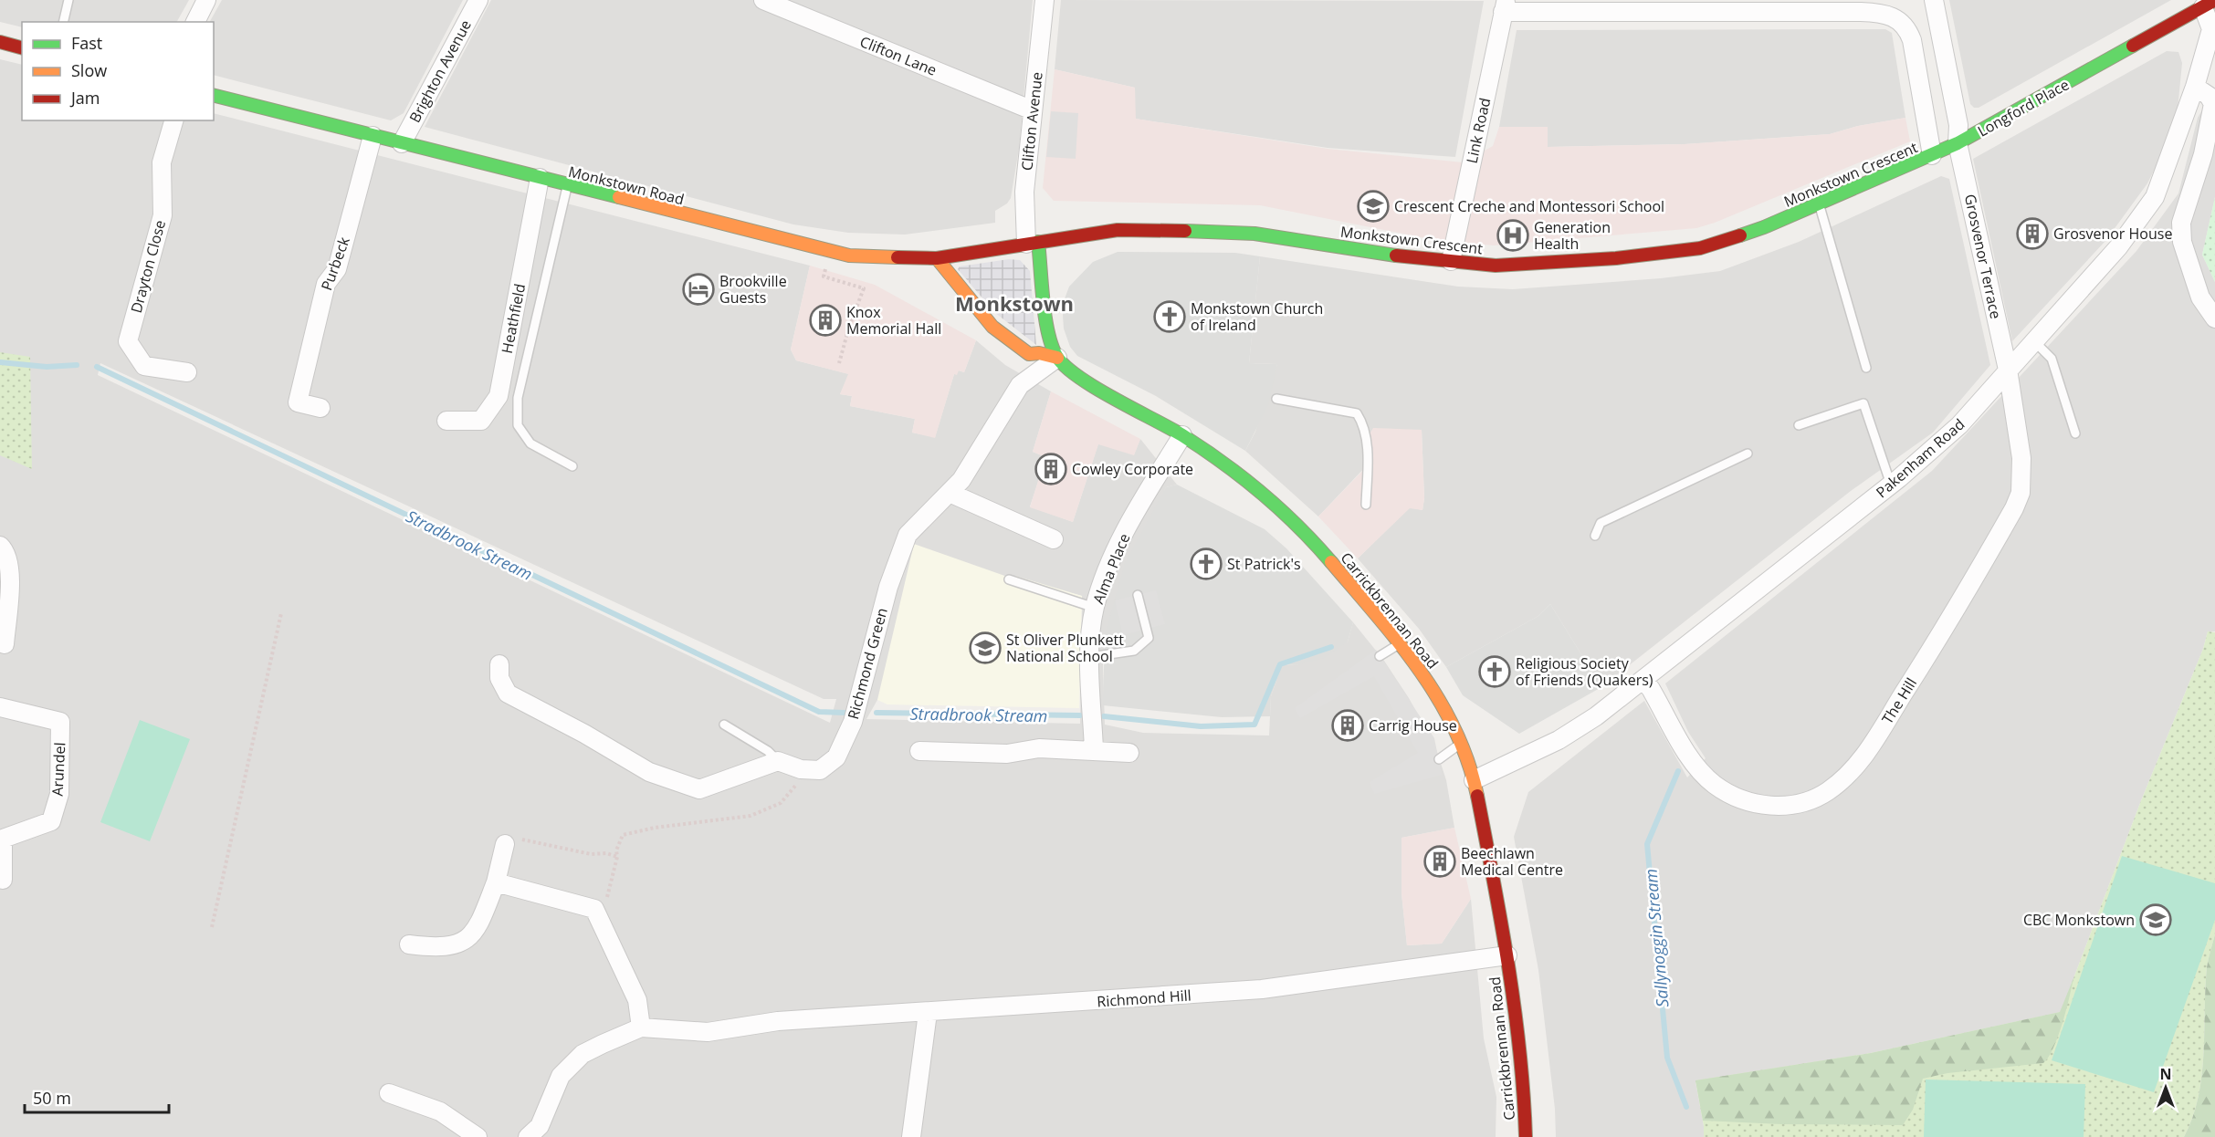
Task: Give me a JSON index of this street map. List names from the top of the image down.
{
  "streets": {
    "main road": [
      "Longford Place",
      "Monkstown Crescent",
      "Monkstown Road",
      "Carrickbrennan Road"
    ],
    "street": [
      "Clifton Lane",
      "Brighton Avenue",
      "Clifton Avenue",
      "Link Road",
      "Grosvenor Terrace",
      "Purbeck",
      "Drayton Close",
      "Heathfield",
      "Pakenham Road",
      "Alma Place",
      "Richmond Green",
      "The Hill",
      "Arundel",
      "Richmond Hill"
    ]
  },
  "crossings": [
    ["Clifton Lane", "Clifton Avenue"],
    ["Brighton Avenue", "Monkstown Road"],
    ["Longford Place", "Monkstown Crescent"],
    ["Longford Place", "Grosvenor Terrace"],
    ["Longford Place", "Pakenham Road"],
    ["Clifton Avenue", "Monkstown Crescent"],
    ["Clifton Avenue", "Monkstown Road"],
    ["Clifton Avenue", "Carrickbrennan Road"],
    ["Link Road", "Monkstown Crescent"],
    ["Monkstown Crescent", "Monkstown Road"],
    ["Monkstown Crescent", "Grosvenor Terrace"],
    ["Monkstown Crescent", "Carrickbrennan Road"],
    ["Monkstown Road", "Purbeck"],
    ["Monkstown Road", "Heathfield"],
    ["Monkstown Road", "Carrickbrennan Road"],
    ["Grosvenor Terrace", "Pakenham Road"],
    ["Grosvenor Terrace", "The Hill"],
    ["Pakenham Road", "Carrickbrennan Road"],
    ["Pakenham Road", "The Hill"],
    ["Alma Place", "Carrickbrennan Road"],
    ["Carrickbrennan Road", "Richmond Green"],
    ["Carrickbrennan Road", "Richmond Hill"]
  ],
  "districts": ["Monkstown"],
  "water": ["Stradbrook Stream", "Sallynoggin Stream"],
  "places": {
    "school or university": ["Crescent Creche and Montessori School", "St Oliver Plunkett National School", "CBC Monkstown"],
    "building": [
      "Grosvenor House",
      "Knox Memorial Hall",
      "Cowley Corporate",
      "Carrig House",
      "Beechlawn Medical Centre"
    ],
    "hospital": ["Generation Health"],
    "hotel": ["Brookville Guests"],
    "church": ["Monkstown Church of Ireland", "St Patrick's", "Religious Society of Friends (Quakers)"]
  },
  "legend": ["Fast", "Slow", "Jam"],
  "scale_bar": "50 m",
  "north": "top"
}
